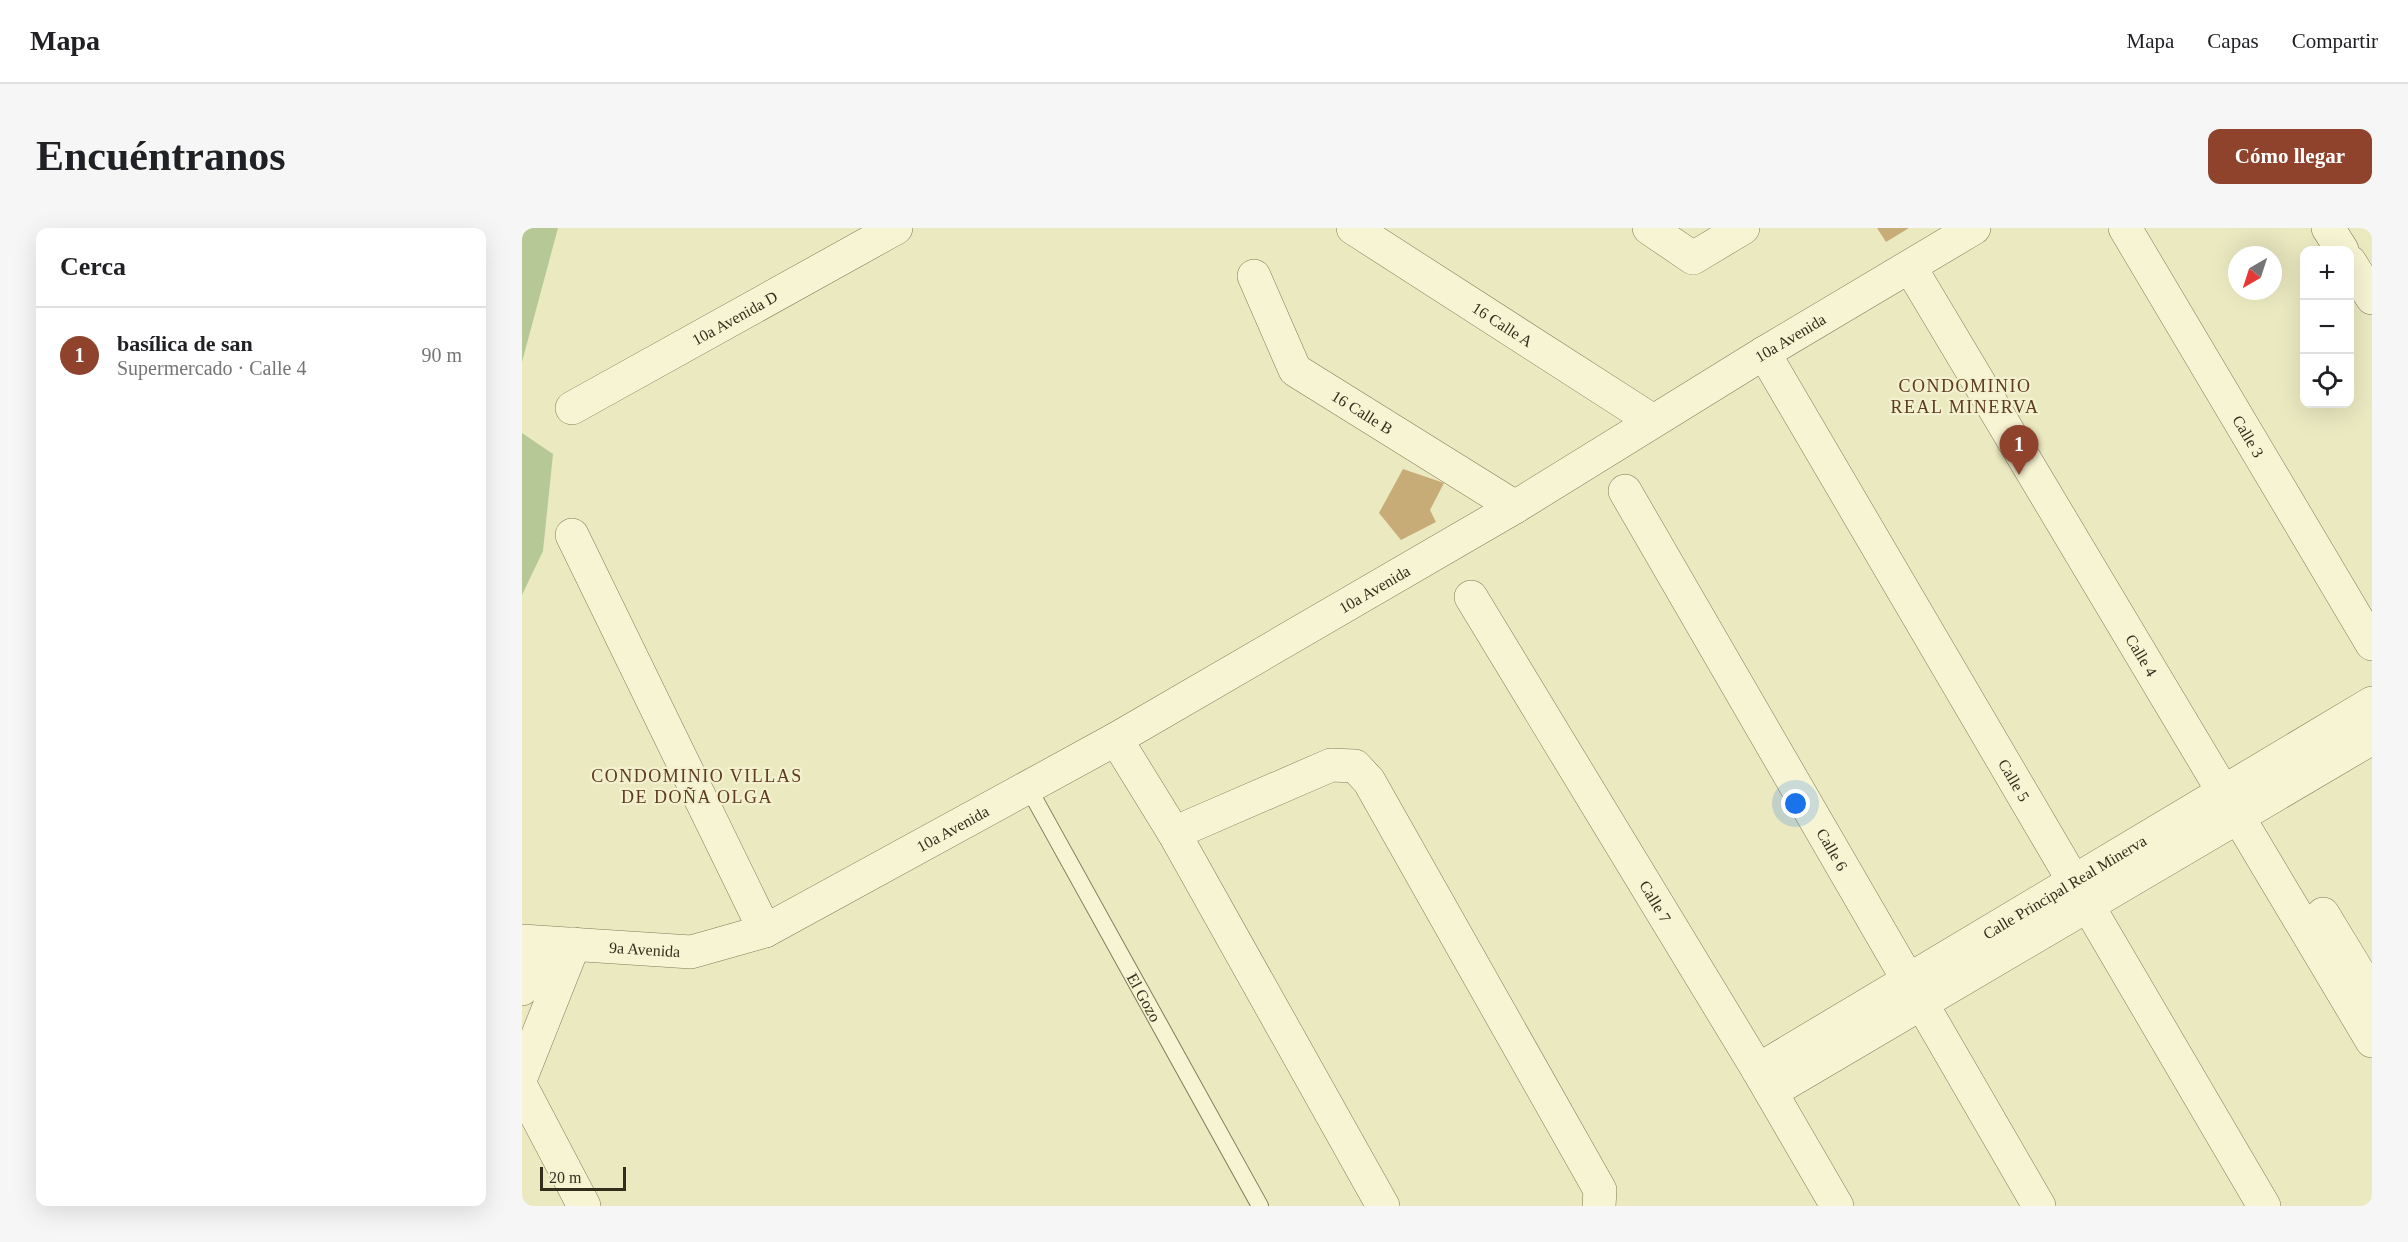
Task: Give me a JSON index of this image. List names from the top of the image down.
{
  "streets": {
    "street": [
      "10a Avenida D",
      "16 Calle A",
      "10a Avenida",
      "16 Calle B",
      "Calle 3",
      "Calle 4",
      "Calle 5",
      "Calle 6",
      "Calle Principal Real Minerva",
      "Calle 7",
      "9a Avenida"
    ],
    "lane": ["El Gozo"]
  },
  "crossings": [
    ["16 Calle A", "10a Avenida"],
    ["10a Avenida", "16 Calle B"],
    ["10a Avenida", "Calle 4"],
    ["10a Avenida", "Calle 5"],
    ["10a Avenida", "9a Avenida"],
    ["10a Avenida", "El Gozo"],
    ["Calle 4", "Calle Principal Real Minerva"],
    ["Calle 5", "Calle Principal Real Minerva"],
    ["Calle 6", "Calle Principal Real Minerva"],
    ["Calle Principal Real Minerva", "Calle 7"]
  ],
  "districts": ["CONDOMINIO REAL MINERVA", "CONDOMINIO VILLAS DE DOÑA OLGA"],
  "scale_bar": "20 m",
  "north": "bottom left",
  "page": {
    "header": "Mapa",
    "nav": ["Mapa", "Capas", "Compartir"],
    "buttons": "Cómo llegar",
    "title": "Encuéntranos",
    "heading": "Cerca",
    "map_buttons": ["+", "−"],
    "list": [
      {
        "mark": "1",
        "name": "basílica de san",
        "note": "Supermercado · Calle 4",
        "value": "90 m"
      }
    ],
    "pins": "1",
    "scale": "20 m"
  }
}
